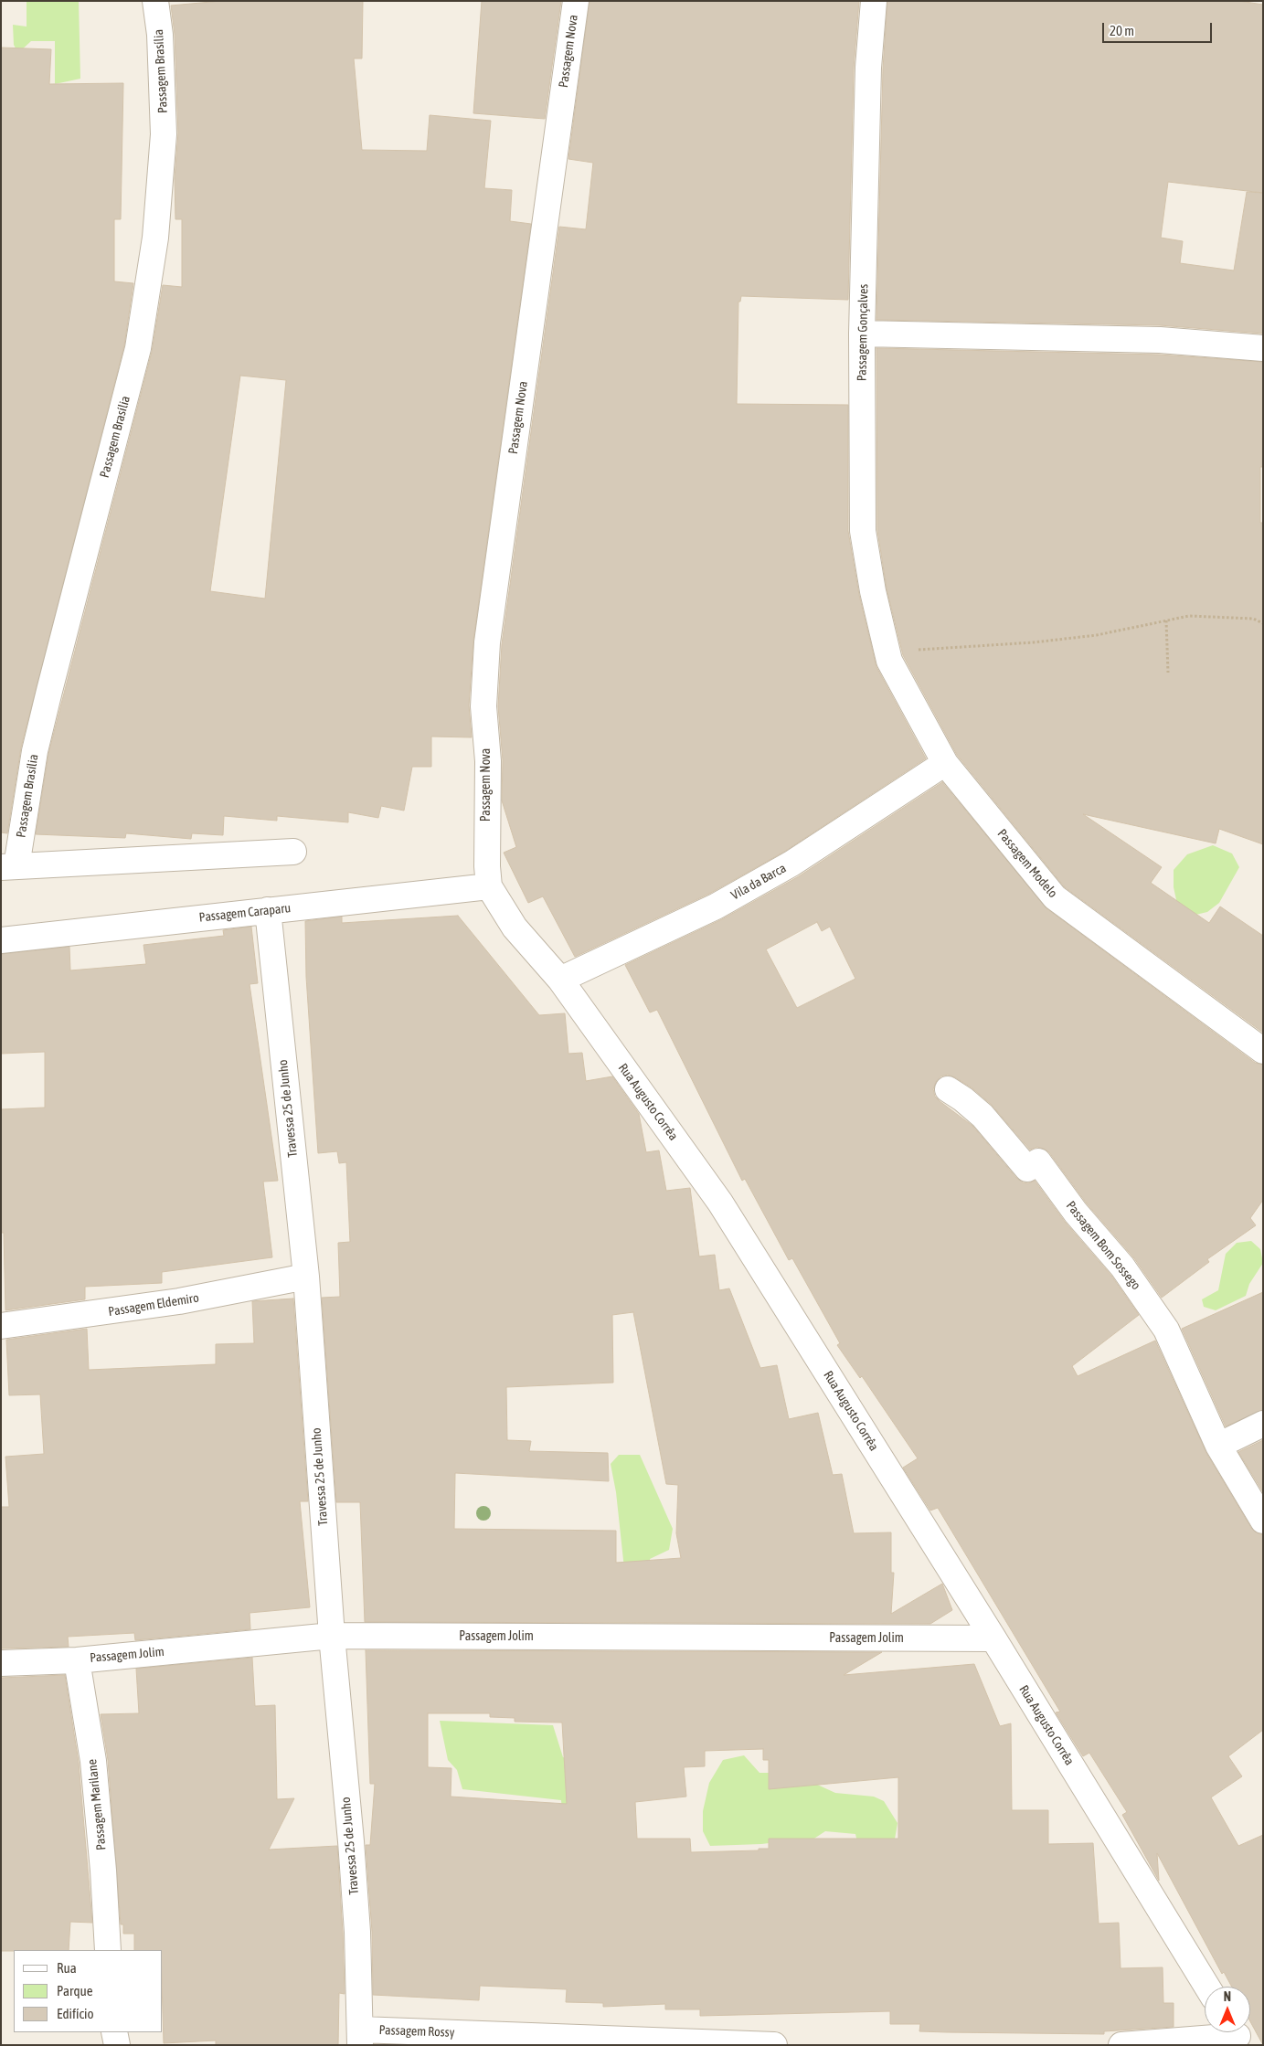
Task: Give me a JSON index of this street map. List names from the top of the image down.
{
  "streets": {
    "street": [
      "Passagem Nova",
      "Passagem Brasília",
      "Passagem Gonçalves",
      "Passagem Modelo",
      "Vila da Barca",
      "Passagem Caraparu",
      "Rua Augusto Corrêa",
      "Travessa 25 de Junho",
      "Passagem Bom Sossego",
      "Passagem Eldemiro",
      "Passagem Jolim",
      "Passagem Marilane",
      "Passagem Rossy"
    ]
  },
  "crossings": [
    ["Passagem Nova", "Rua Augusto Corrêa"],
    ["Passagem Gonçalves", "Passagem Modelo"],
    ["Passagem Modelo", "Vila da Barca"],
    ["Vila da Barca", "Rua Augusto Corrêa"],
    ["Passagem Caraparu", "Rua Augusto Corrêa"],
    ["Passagem Caraparu", "Travessa 25 de Junho"],
    ["Rua Augusto Corrêa", "Passagem Jolim"],
    ["Travessa 25 de Junho", "Passagem Eldemiro"],
    ["Travessa 25 de Junho", "Passagem Jolim"],
    ["Travessa 25 de Junho", "Passagem Rossy"],
    ["Passagem Jolim", "Passagem Marilane"]
  ],
  "legend": ["Rua", "Parque", "Edifício"],
  "scale_bar": "20 m",
  "north": "top"
}
